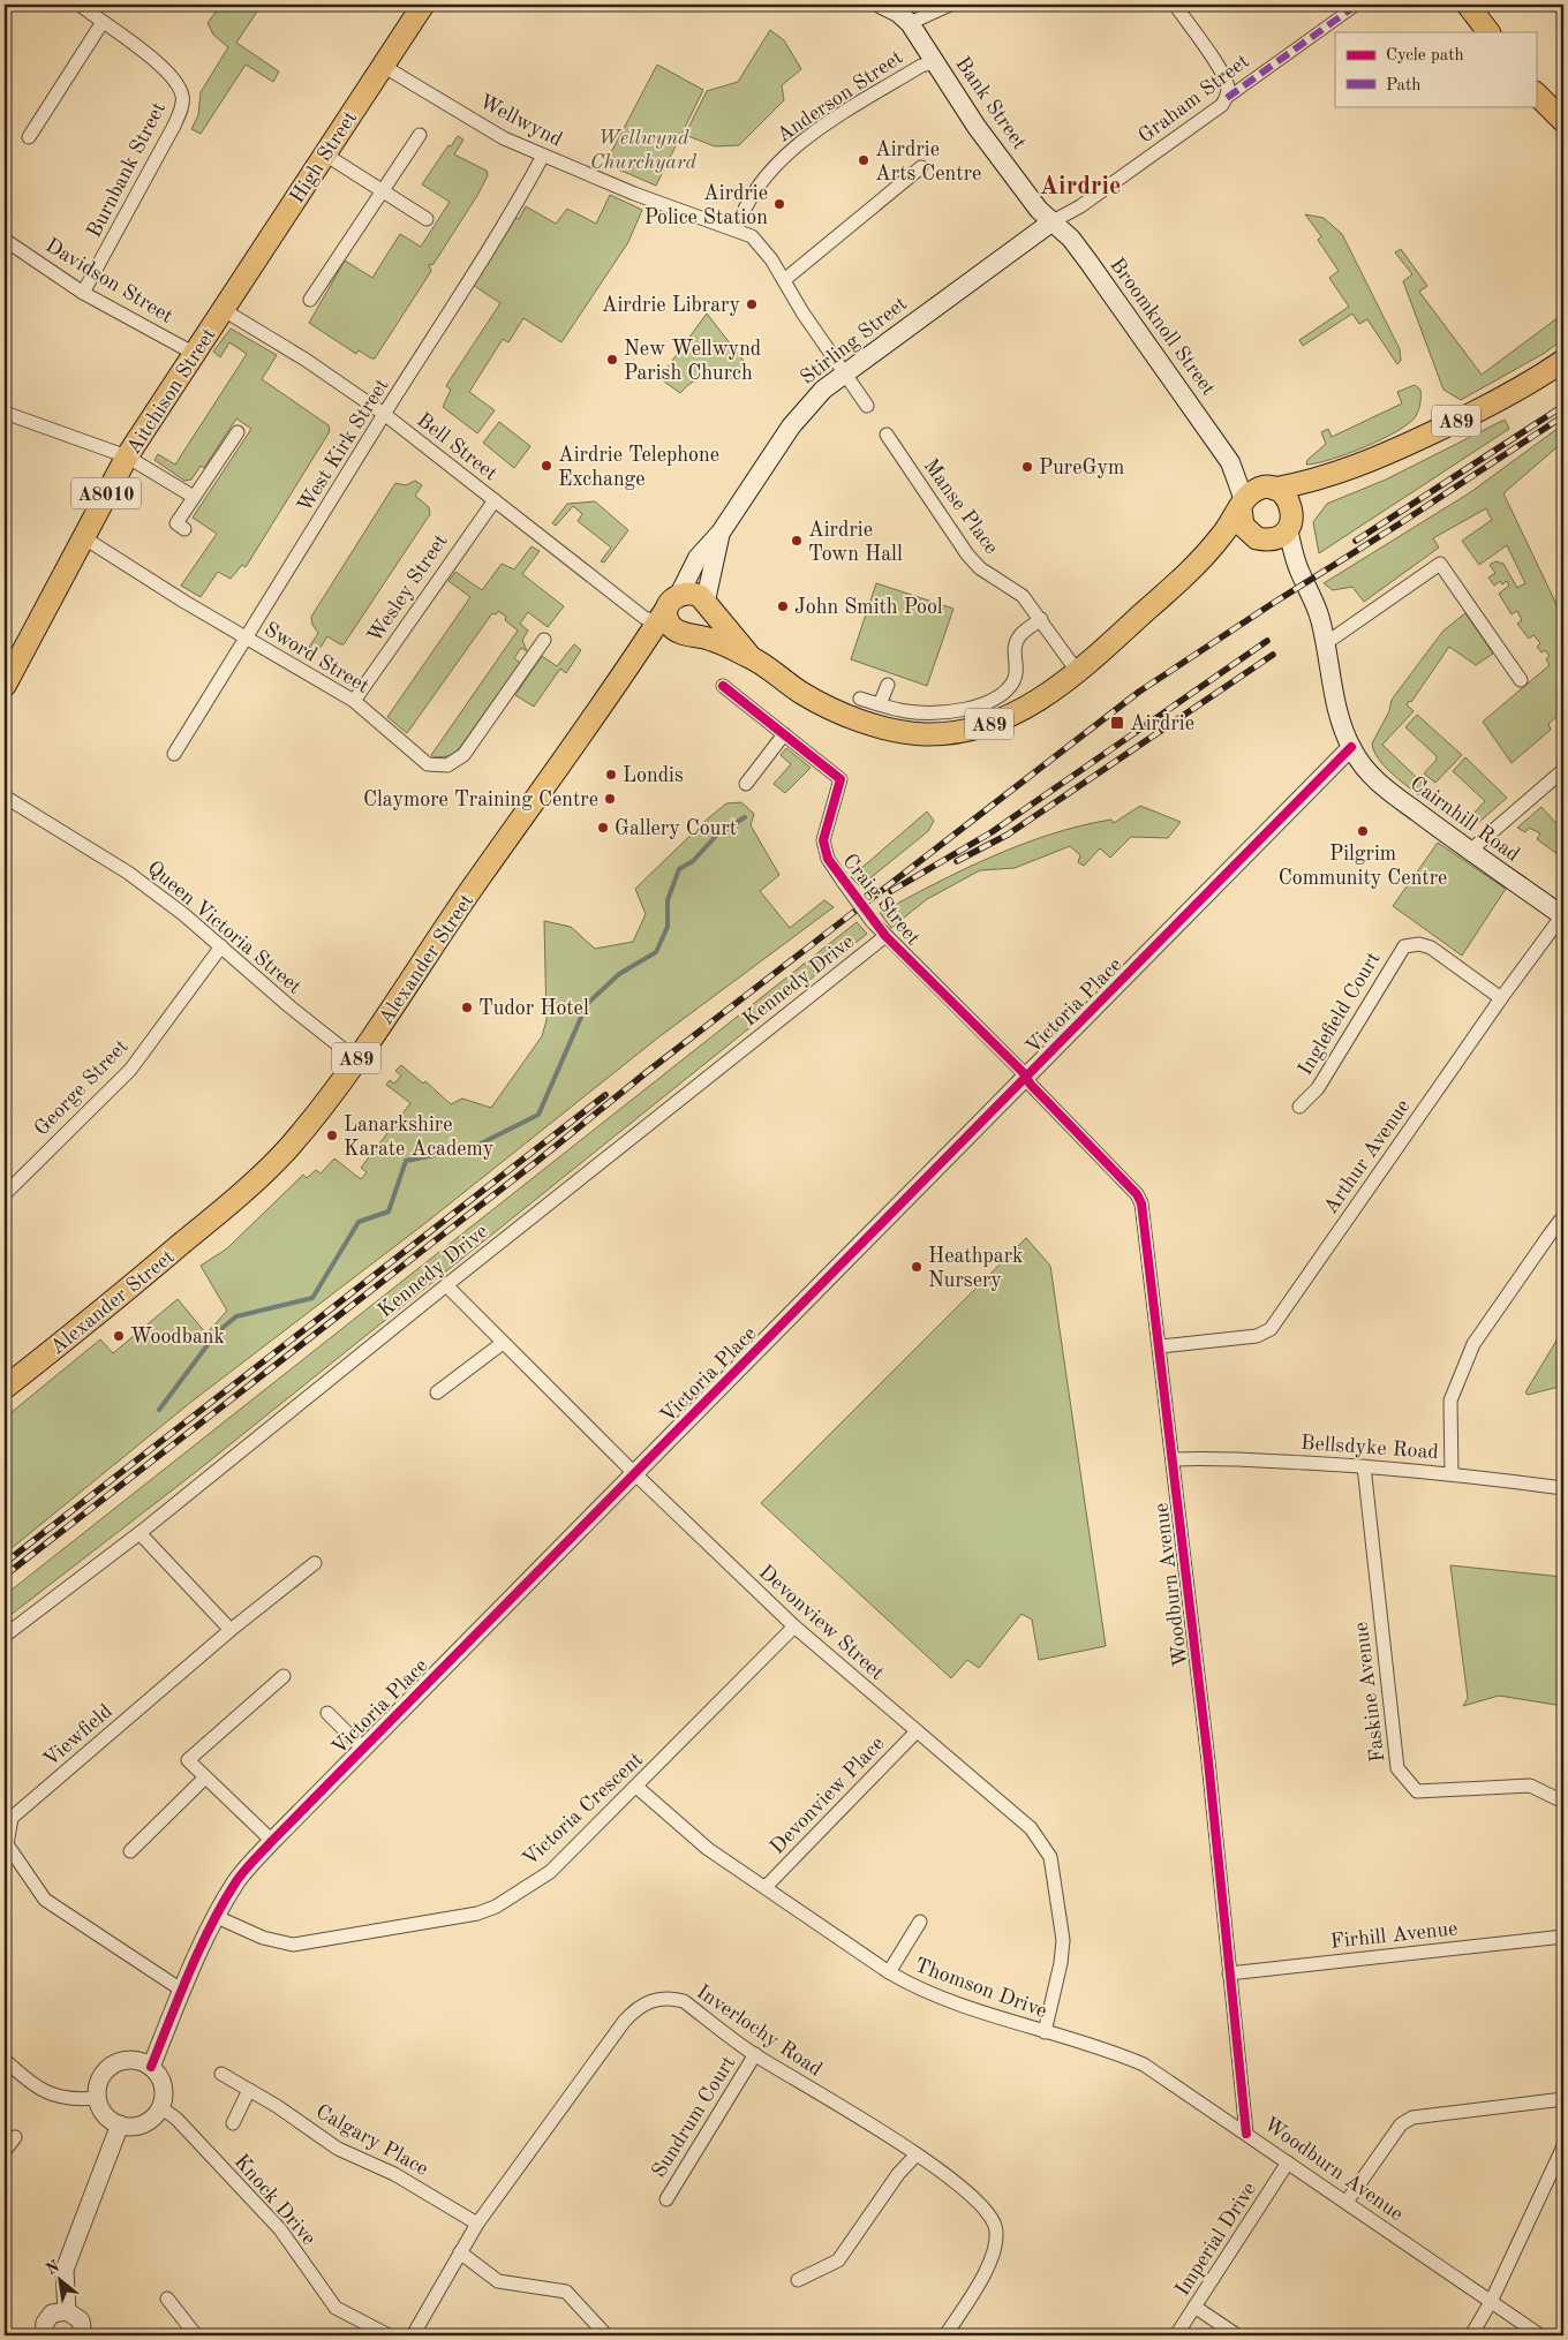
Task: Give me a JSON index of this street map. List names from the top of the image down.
{
  "streets": {
    "main road": [
      "Bank Street",
      "High Street",
      "Broomknoll Street",
      "Stirling Street",
      "Aitchison Street",
      "A89",
      "A8010",
      "Cairnhill Road",
      "Alexander Street"
    ],
    "street": [
      "Anderson Street",
      "Graham Street",
      "Wellwynd",
      "Burnbank Street",
      "Davidson Street",
      "West Kirk Street",
      "Bell Street",
      "Manse Place",
      "Wesley Street",
      "Sword Street",
      "Craig Street",
      "Queen Victoria Street",
      "Kennedy Drive",
      "Victoria Place",
      "Inglefield Court",
      "George Street",
      "Arthur Avenue",
      "Bellsdyke Road",
      "Woodburn Avenue",
      "Devonview Street",
      "Faskine Avenue",
      "Viewfield",
      "Devonview Place",
      "Victoria Crescent",
      "Firhill Avenue",
      "Thomson Drive",
      "Inverlochy Road",
      "Sundrum Court",
      "Calgary Place",
      "Knock Drive",
      "Imperial Drive"
    ]
  },
  "crossings": [
    ["Anderson Street", "Bank Street"],
    ["Anderson Street", "Wellwynd"],
    ["Graham Street", "Bank Street"],
    ["Graham Street", "Broomknoll Street"],
    ["Graham Street", "Stirling Street"],
    ["Bank Street", "Broomknoll Street"],
    ["Bank Street", "Stirling Street"],
    ["Wellwynd", "High Street"],
    ["Wellwynd", "Stirling Street"],
    ["Wellwynd", "West Kirk Street"],
    ["High Street", "Aitchison Street"],
    ["High Street", "Bell Street"],
    ["Burnbank Street", "Davidson Street"],
    ["Davidson Street", "Aitchison Street"],
    ["Broomknoll Street", "Stirling Street"],
    ["Broomknoll Street", "A89"],
    ["Stirling Street", "A89"],
    ["Stirling Street", "Bell Street"],
    ["Stirling Street", "Alexander Street"],
    ["Aitchison Street", "Bell Street"],
    ["Aitchison Street", "Sword Street"],
    ["A89", "Bell Street"],
    ["A89", "Manse Place"],
    ["A89", "Alexander Street"],
    ["West Kirk Street", "Bell Street"],
    ["West Kirk Street", "Sword Street"],
    ["Bell Street", "Wesley Street"],
    ["Bell Street", "Alexander Street"],
    ["Wesley Street", "Sword Street"],
    ["Cairnhill Road", "Victoria Place"],
    ["Cairnhill Road", "Arthur Avenue"],
    ["Craig Street", "Kennedy Drive"],
    ["Craig Street", "Victoria Place"],
    ["Craig Street", "Woodburn Avenue"],
    ["Queen Victoria Street", "Alexander Street"],
    ["Queen Victoria Street", "George Street"],
    ["Kennedy Drive", "Devonview Street"],
    ["Victoria Place", "Woodburn Avenue"],
    ["Victoria Place", "Devonview Street"],
    ["Victoria Place", "Viewfield"],
    ["Victoria Place", "Victoria Crescent"],
    ["Victoria Place", "Knock Drive"],
    ["Inglefield Court", "Arthur Avenue"],
    ["Arthur Avenue", "Woodburn Avenue"],
    ["Bellsdyke Road", "Woodburn Avenue"],
    ["Bellsdyke Road", "Faskine Avenue"],
    ["Woodburn Avenue", "Firhill Avenue"],
    ["Woodburn Avenue", "Thomson Drive"],
    ["Woodburn Avenue", "Imperial Drive"],
    ["Devonview Street", "Devonview Place"],
    ["Devonview Street", "Victoria Crescent"],
    ["Devonview Street", "Thomson Drive"],
    ["Devonview Place", "Thomson Drive"],
    ["Victoria Crescent", "Thomson Drive"],
    ["Inverlochy Road", "Sundrum Court"],
    ["Inverlochy Road", "Calgary Place"]
  ],
  "districts": ["Airdrie"],
  "parks": ["Wellwynd Churchyard"],
  "places": {
    "other": [
      "Airdrie Arts Centre",
      "Airdrie Police Station",
      "Airdrie Library",
      "New Wellwynd Parish Church",
      "Airdrie Telephone Exchange",
      "PureGym",
      "Airdrie Town Hall",
      "John Smith Pool",
      "Londis",
      "Claymore Training Centre",
      "Gallery Court",
      "Pilgrim Community Centre",
      "Tudor Hotel",
      "Lanarkshire Karate Academy",
      "Heathpark Nursery",
      "Woodbank"
    ],
    "transit": ["Airdrie"]
  },
  "legend": ["Cycle path", "Path"],
  "north": "top left"
}
